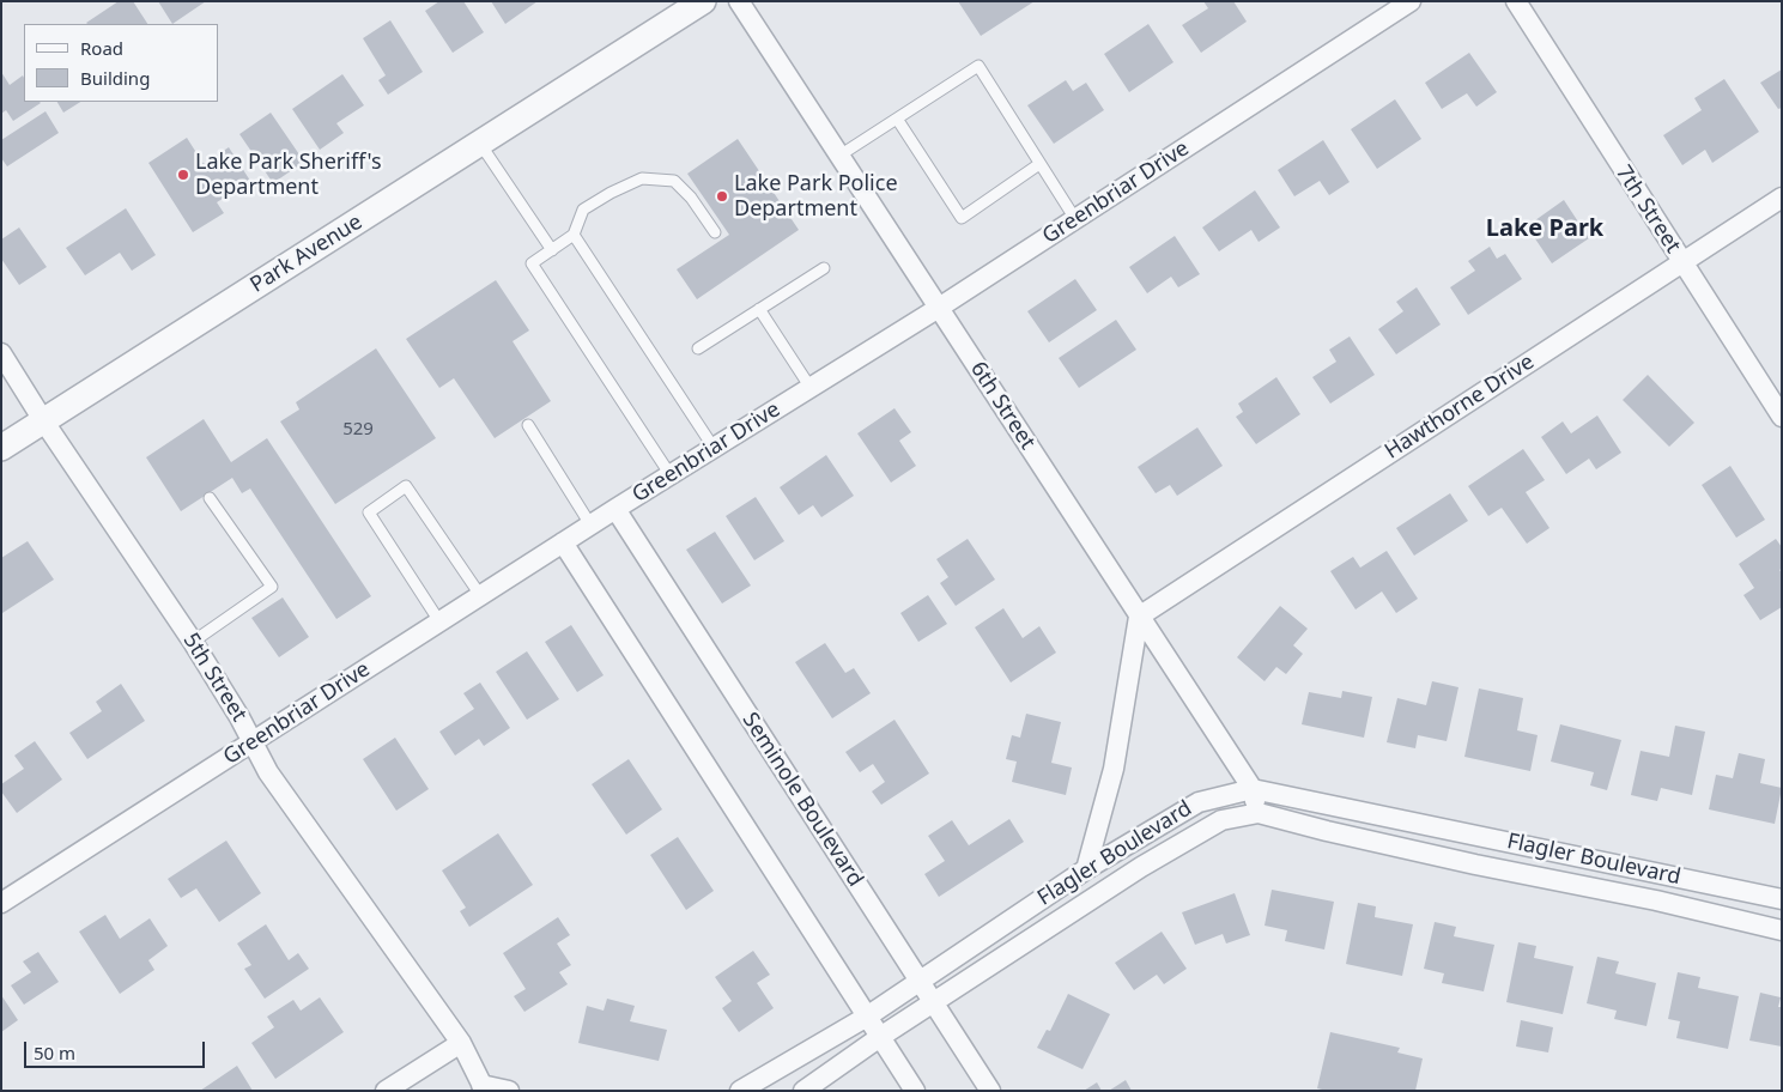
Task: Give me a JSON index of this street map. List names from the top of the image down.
{
  "streets": {
    "street": [
      "Greenbriar Drive",
      "7th Street",
      "Park Avenue",
      "6th Street",
      "Hawthorne Drive",
      "5th Street",
      "Seminole Boulevard",
      "Flagler Boulevard"
    ]
  },
  "crossings": [
    ["Greenbriar Drive", "6th Street"],
    ["Greenbriar Drive", "5th Street"],
    ["Greenbriar Drive", "Seminole Boulevard"],
    ["7th Street", "Hawthorne Drive"],
    ["Park Avenue", "5th Street"],
    ["6th Street", "Hawthorne Drive"],
    ["6th Street", "Flagler Boulevard"],
    ["Seminole Boulevard", "Flagler Boulevard"]
  ],
  "districts": ["Lake Park"],
  "places": ["Lake Park Sheriff's Department", "Lake Park Police Department"],
  "house_numbers": ["529"],
  "legend": ["Road", "Building"],
  "scale_bar": "50 m"
}
